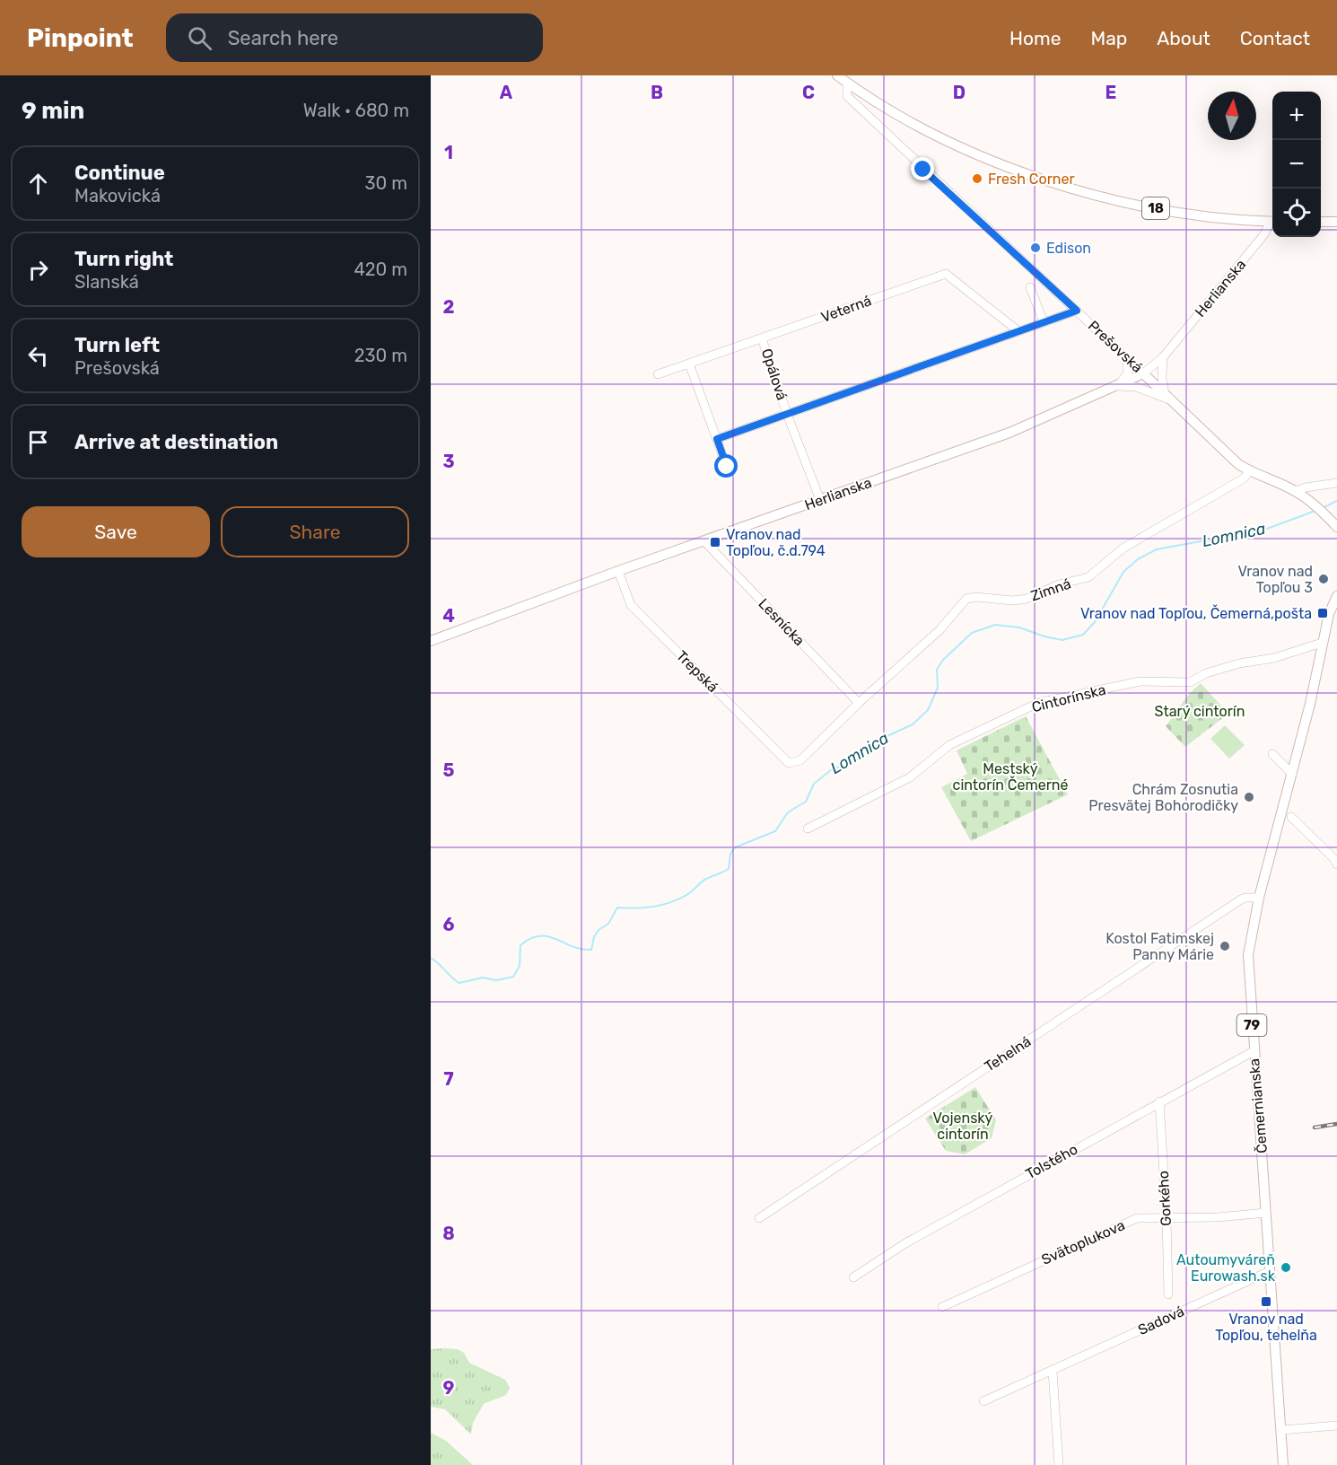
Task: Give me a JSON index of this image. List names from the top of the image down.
{
  "streets": {
    "main road": [
      "18",
      "Herlianska",
      "Prešovská",
      "79",
      "Čemernianska"
    ],
    "street": [
      "Veterná",
      "Opálová",
      "Zimná",
      "Lesnícka",
      "Trepská",
      "Cintorínska",
      "Tehelná",
      "Tolstého",
      "Gorkého",
      "Svätoplukova",
      "Sadová"
    ]
  },
  "crossings": [
    ["18", "Prešovská"],
    ["Herlianska", "Prešovská"],
    ["Herlianska", "Opálová"],
    ["Herlianska", "Lesnícka"],
    ["Herlianska", "Trepská"],
    ["Veterná", "Opálová"],
    ["Prešovská", "Zimná"],
    ["Zimná", "Lesnícka"],
    ["Zimná", "Trepská"],
    ["Cintorínska", "Čemernianska"],
    ["Tehelná", "Čemernianska"],
    ["Čemernianska", "Tolstého"],
    ["Čemernianska", "Svätoplukova"],
    ["Čemernianska", "Sadová"],
    ["Tolstého", "Gorkého"],
    ["Gorkého", "Svätoplukova"]
  ],
  "water": ["Lomnica"],
  "parks": ["Starý cintorín", "Mestský cintorín Čemerné", "Vojenský cintorín"],
  "places": {
    "other": [
      "Fresh Corner",
      "Edison",
      "Vranov nad Topľou 3",
      "Chrám Zosnutia Presvätej Bohorodičky",
      "Kostol Fatimskej Panny Márie",
      "Autoumyváreň Eurowash.sk"
    ],
    "transit": ["Vranov nad Topľou, č.d.794", "Vranov nad Topľou, Čemerná,pošta", "Vranov nad Topľou, tehelňa"]
  },
  "north": "top",
  "page": {
    "header": "Pinpoint",
    "search": "Search here",
    "nav": [
      "Home",
      "Map",
      "About",
      "Contact"
    ],
    "heading": ["9 min", "Walk · 680 m"],
    "map_buttons": ["+", "−"],
    "list": [
      ["Continue", "Makovická", "30 m"],
      ["Turn right", "Slanská", "420 m"],
      ["Turn left", "Prešovská", "230 m"],
      "Arrive at destination"
    ],
    "buttons": ["Save", "Share"]
  },
  "grid": {
    "columns": [
      "A",
      "B",
      "C",
      "D",
      "E"
    ],
    "rows": [
      "1",
      "2",
      "3",
      "4",
      "5",
      "6",
      "7",
      "8",
      "9"
    ]
  }
}
